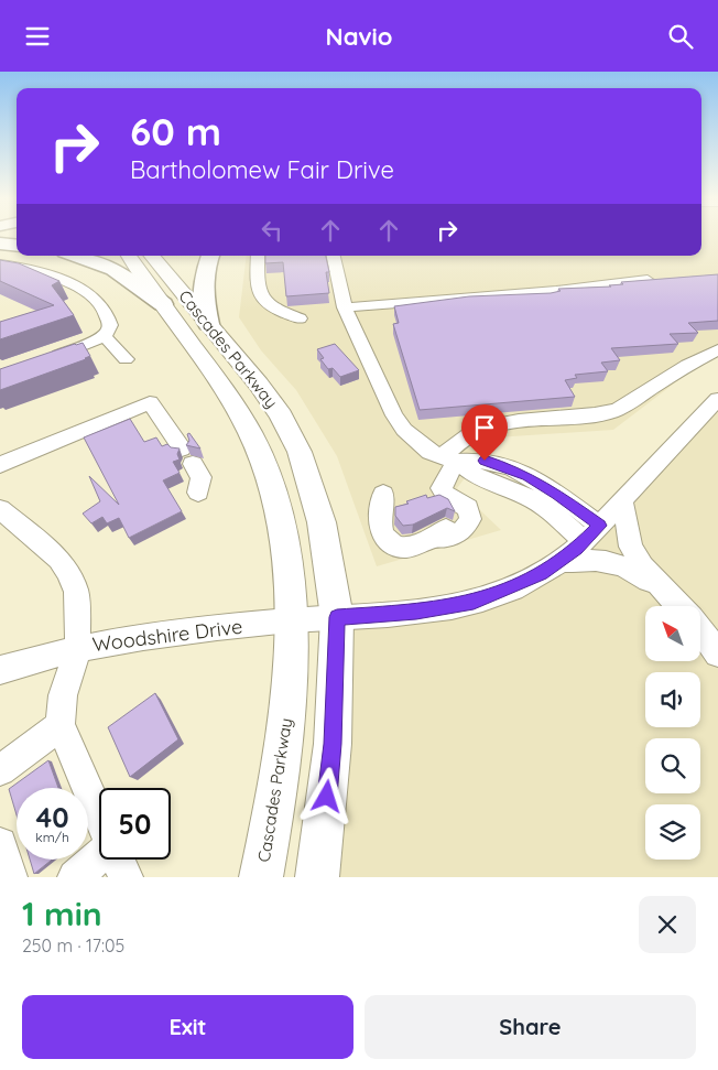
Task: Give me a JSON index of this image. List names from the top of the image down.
{
  "streets": {
    "main road": ["Cascades Parkway"],
    "street": ["Woodshire Drive"]
  },
  "crossings": [
    ["Cascades Parkway", "Woodshire Drive"]
  ],
  "north": "top left",
  "page": {
    "header": "Navio",
    "turn": ["60 m", "Bartholomew Fair Drive"],
    "speed": "40 km/h",
    "limit": "50",
    "heading": ["1 min", "250 m · 17:05"],
    "buttons": ["Exit", "Share"]
  }
}
